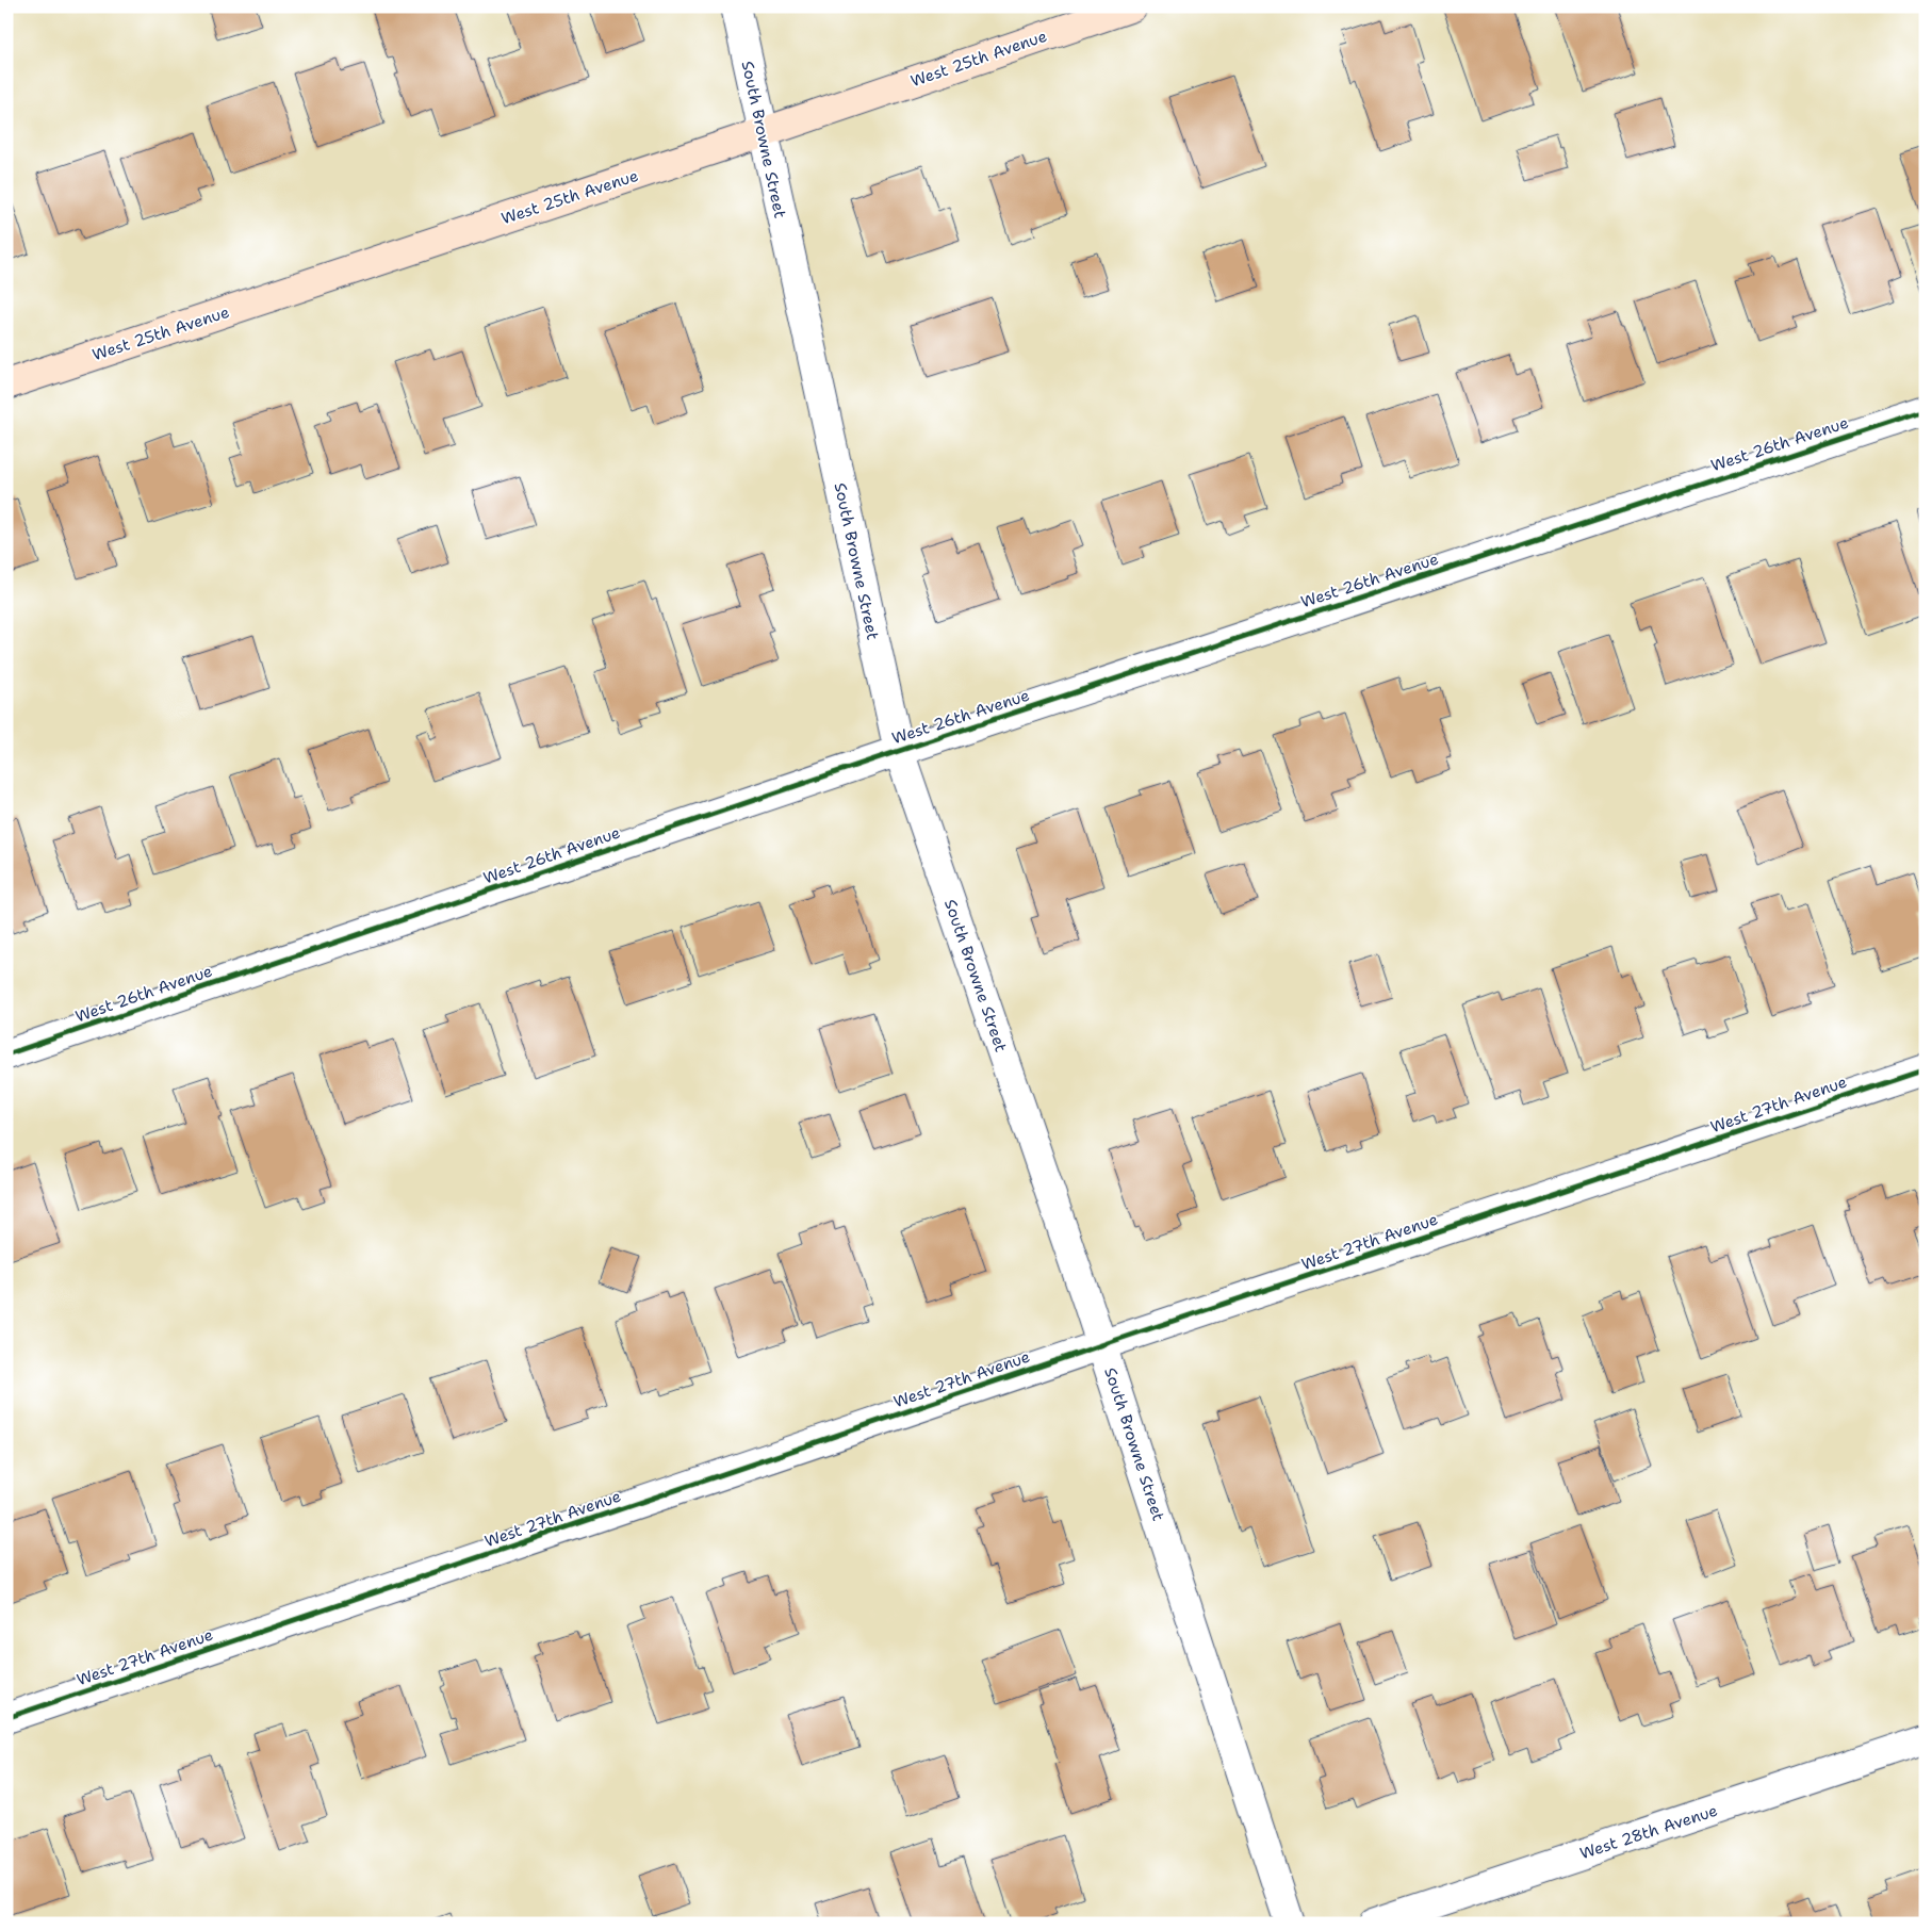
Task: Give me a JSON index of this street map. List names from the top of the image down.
{
  "streets": {
    "street": [
      "West 25th Avenue",
      "South Browne Street",
      "West 26th Avenue",
      "West 27th Avenue",
      "West 28th Avenue"
    ]
  },
  "crossings": [
    ["West 25th Avenue", "South Browne Street"],
    ["South Browne Street", "West 26th Avenue"],
    ["South Browne Street", "West 27th Avenue"]
  ]
}
